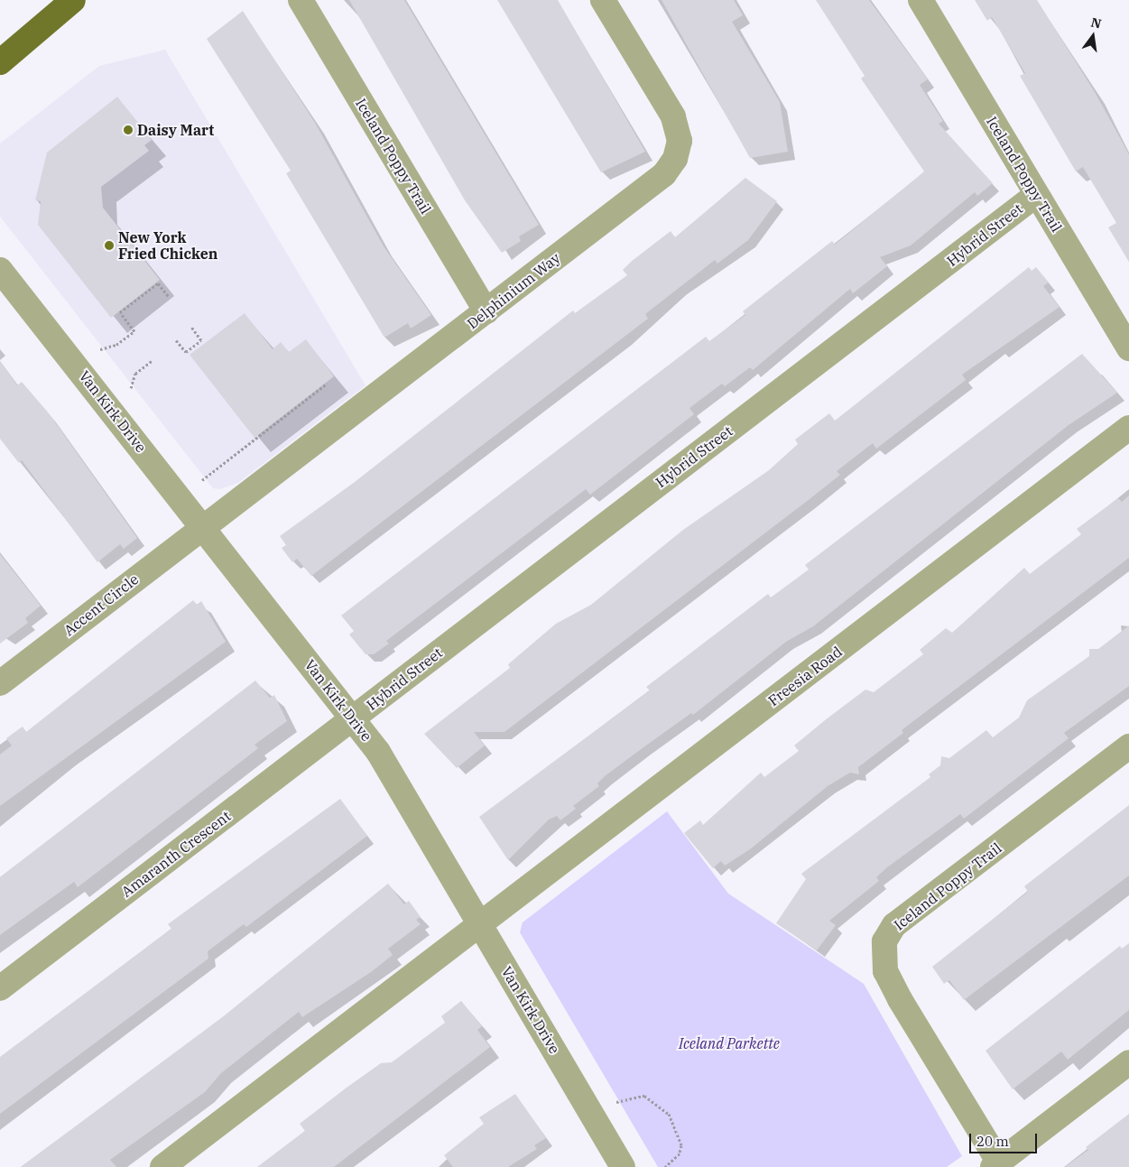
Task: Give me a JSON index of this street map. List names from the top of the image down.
{
  "streets": {
    "street": [
      "Iceland Poppy Trail",
      "Hybrid Street",
      "Delphinium Way",
      "Van Kirk Drive",
      "Accent Circle",
      "Freesia Road",
      "Amaranth Crescent"
    ]
  },
  "crossings": [
    ["Iceland Poppy Trail", "Hybrid Street"],
    ["Iceland Poppy Trail", "Delphinium Way"],
    ["Hybrid Street", "Van Kirk Drive"],
    ["Hybrid Street", "Amaranth Crescent"],
    ["Delphinium Way", "Van Kirk Drive"],
    ["Delphinium Way", "Accent Circle"],
    ["Van Kirk Drive", "Accent Circle"],
    ["Van Kirk Drive", "Freesia Road"],
    ["Van Kirk Drive", "Amaranth Crescent"]
  ],
  "parks": ["Iceland Parkette"],
  "places": ["Daisy Mart", "New York Fried Chicken"],
  "scale_bar": "20 m",
  "north": "top"
}
